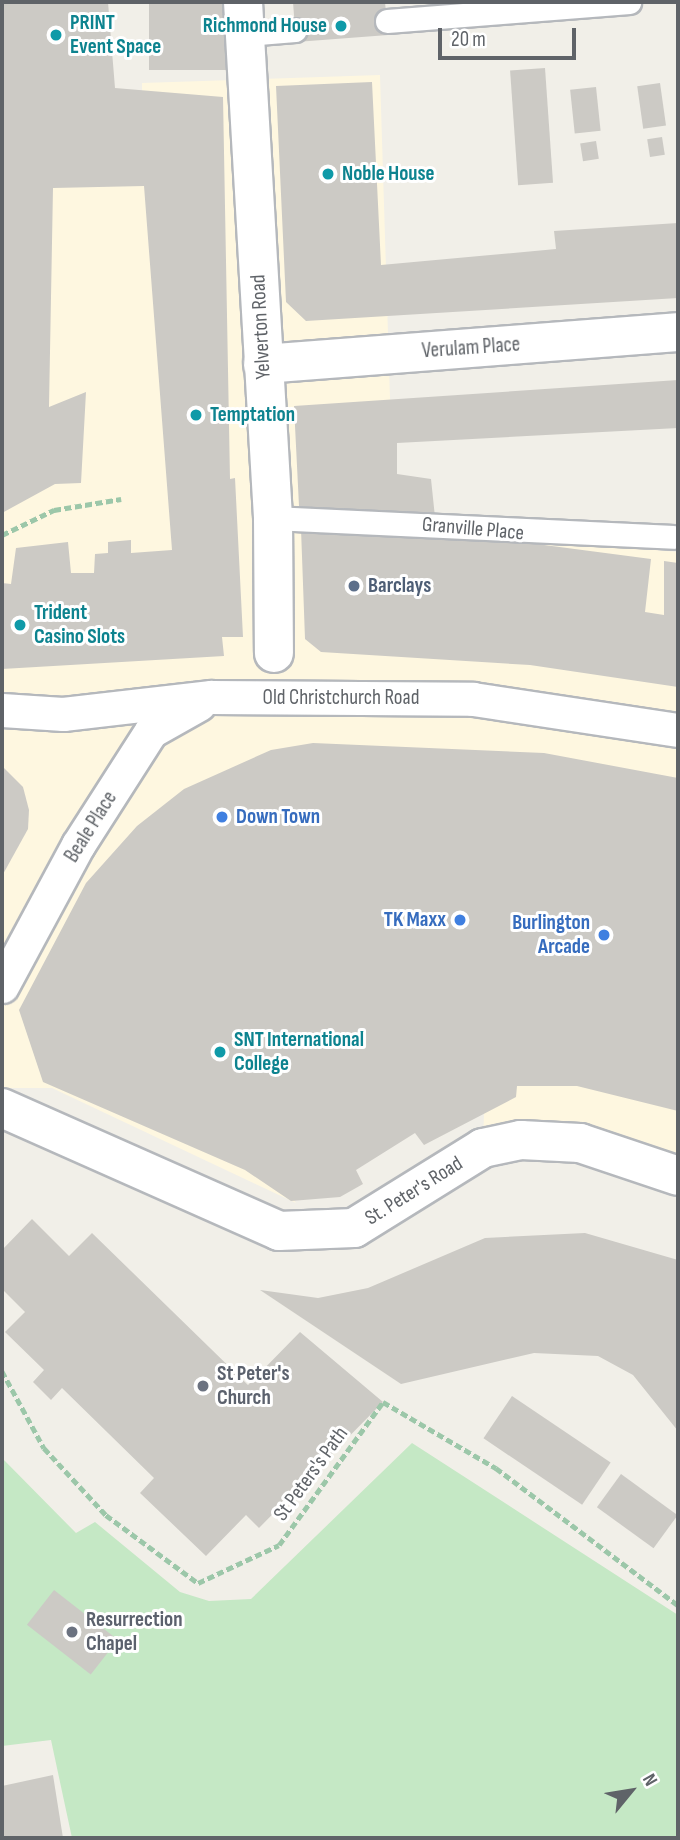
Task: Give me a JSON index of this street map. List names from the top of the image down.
{
  "streets": {
    "street": [
      "Yelverton Road",
      "Verulam Place",
      "Old Christchurch Road",
      "Beale Place",
      "St. Peter's Road"
    ],
    "lane": ["Granville Place"],
    "path": ["St Peters's Path"]
  },
  "crossings": [
    ["Yelverton Road", "Verulam Place"],
    ["Yelverton Road", "Granville Place"],
    ["Old Christchurch Road", "Beale Place"]
  ],
  "places": [
    "Richmond House",
    "PRINT Event Space",
    "Noble House",
    "Temptation",
    "Barclays",
    "Trident Casino Slots",
    "Down Town",
    "TK Maxx",
    "Burlington Arcade",
    "SNT International College",
    "St Peter's Church",
    "Resurrection Chapel"
  ],
  "scale_bar": "20 m",
  "north": "top right"
}
